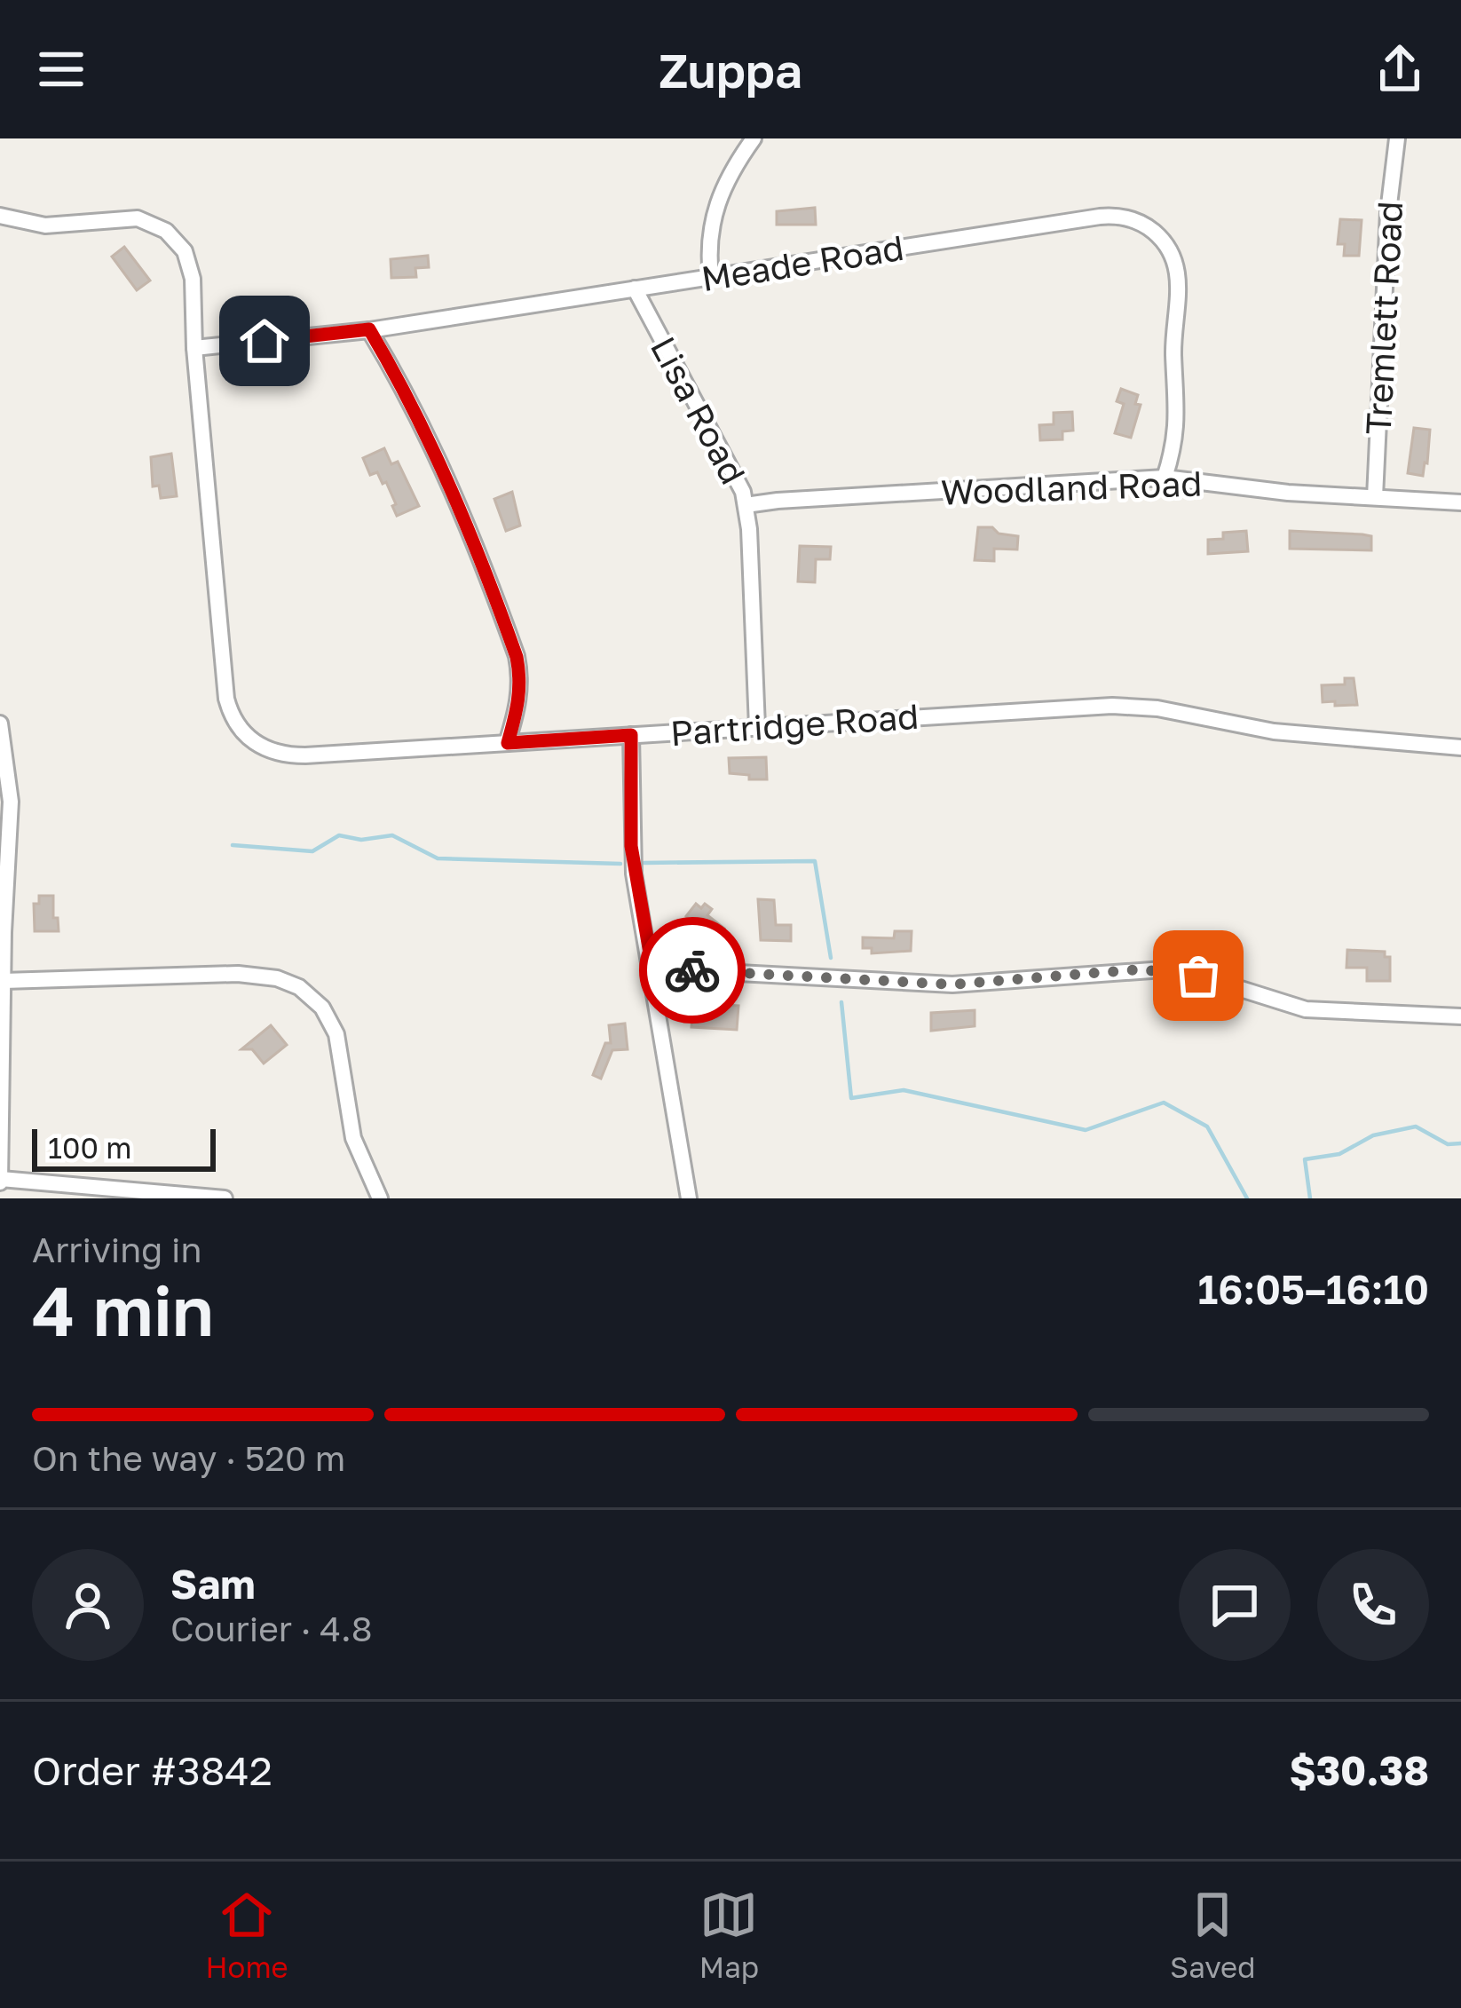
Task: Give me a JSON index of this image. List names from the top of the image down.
{
  "streets": {
    "street": [
      "Meade Road",
      "Tremlett Road",
      "Lisa Road",
      "Woodland Road",
      "Partridge Road"
    ]
  },
  "crossings": [
    ["Meade Road", "Lisa Road"],
    ["Meade Road", "Woodland Road"],
    ["Meade Road", "Partridge Road"],
    ["Tremlett Road", "Woodland Road"],
    ["Lisa Road", "Woodland Road"],
    ["Lisa Road", "Partridge Road"]
  ],
  "scale_bar": "100 m",
  "page": {
    "header": "Zuppa",
    "scale": "100 m",
    "heading": ["4 min", "Arriving in", "16:05–16:10"],
    "panel": [
      "Sam",
      "Courier · 4.8",
      "Order #3842",
      "$30.38"
    ],
    "bar": "On the way · 520 m",
    "tabs": ["Home", "Map", "Saved"]
  }
}
